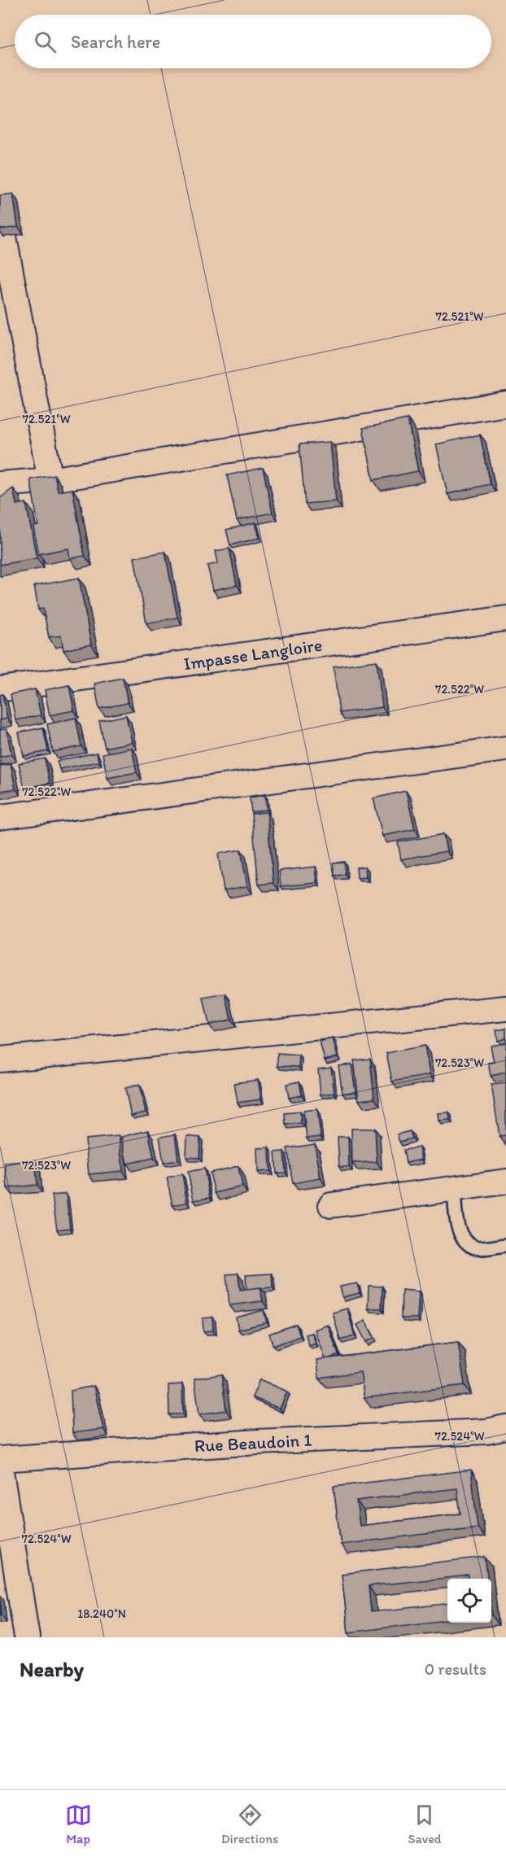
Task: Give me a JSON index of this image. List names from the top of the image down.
{
  "streets": {
    "street": ["Impasse Langloire", "Rue Beaudoin 1"]
  },
  "page": {
    "search": "Search here",
    "heading": ["Nearby", "0 results"],
    "nav": ["Map", "Directions", "Saved"]
  },
  "coordinates": [
    "72.521°W",
    "72.522°W",
    "72.523°W",
    "72.524°W",
    "18.240°N"
  ]
}
